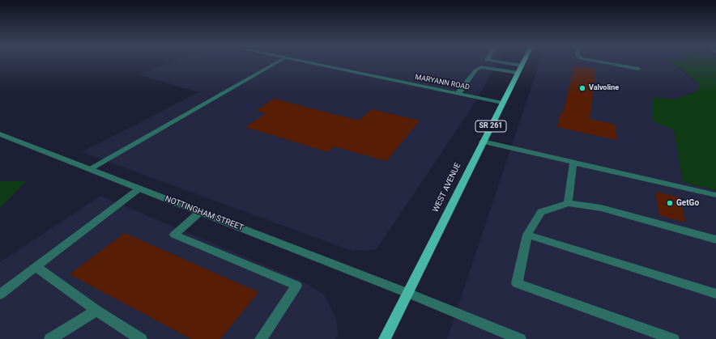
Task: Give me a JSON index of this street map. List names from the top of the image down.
{
  "streets": {
    "main road": ["SR 261", "WEST AVENUE"],
    "street": ["MARYANN ROAD", "NOTTINGHAM STREET"]
  },
  "crossings": [
    ["MARYANN ROAD", "WEST AVENUE"],
    ["WEST AVENUE", "NOTTINGHAM STREET"]
  ],
  "places": ["Valvoline", "GetGo"]
}
